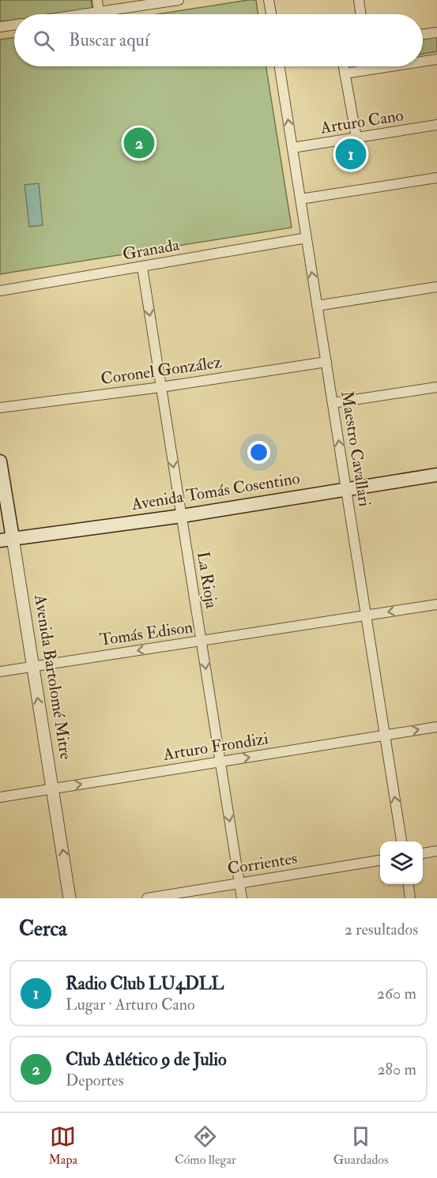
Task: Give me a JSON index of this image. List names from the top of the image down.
{
  "streets": {
    "main road": ["Avenida Tomás Cosentino", "Avenida Bartolomé Mitre"],
    "street": [
      "Arturo Cano",
      "Granada",
      "Coronel González",
      "Maestro Cavallari",
      "La Rioja",
      "Tomás Edison",
      "Arturo Frondizi",
      "Corrientes"
    ]
  },
  "crossings": [
    ["Arturo Cano", "Maestro Cavallari"],
    ["Granada", "Maestro Cavallari"],
    ["Granada", "La Rioja"],
    ["Coronel González", "Maestro Cavallari"],
    ["Coronel González", "La Rioja"],
    ["Maestro Cavallari", "Avenida Tomás Cosentino"],
    ["Maestro Cavallari", "Tomás Edison"],
    ["Maestro Cavallari", "Arturo Frondizi"],
    ["Avenida Tomás Cosentino", "La Rioja"],
    ["Avenida Tomás Cosentino", "Avenida Bartolomé Mitre"],
    ["La Rioja", "Tomás Edison"],
    ["La Rioja", "Arturo Frondizi"],
    ["La Rioja", "Corrientes"],
    ["Tomás Edison", "Avenida Bartolomé Mitre"],
    ["Avenida Bartolomé Mitre", "Arturo Frondizi"]
  ],
  "one_way": [
    "Maestro Cavallari",
    "La Rioja",
    "Tomás Edison",
    "Avenida Bartolomé Mitre",
    "Arturo Frondizi"
  ],
  "page": {
    "search": "Buscar aquí",
    "pins": ["2", "1"],
    "heading": ["Cerca", "2 resultados"],
    "list": [
      {
        "mark": "1",
        "name": "Radio Club LU4DLL",
        "note": "Lugar · Arturo Cano",
        "value": "260 m"
      },
      {
        "mark": "2",
        "name": "Club Atlético 9 de Julio",
        "note": "Deportes",
        "value": "280 m"
      }
    ],
    "nav": ["Mapa", "Cómo llegar", "Guardados"]
  }
}
